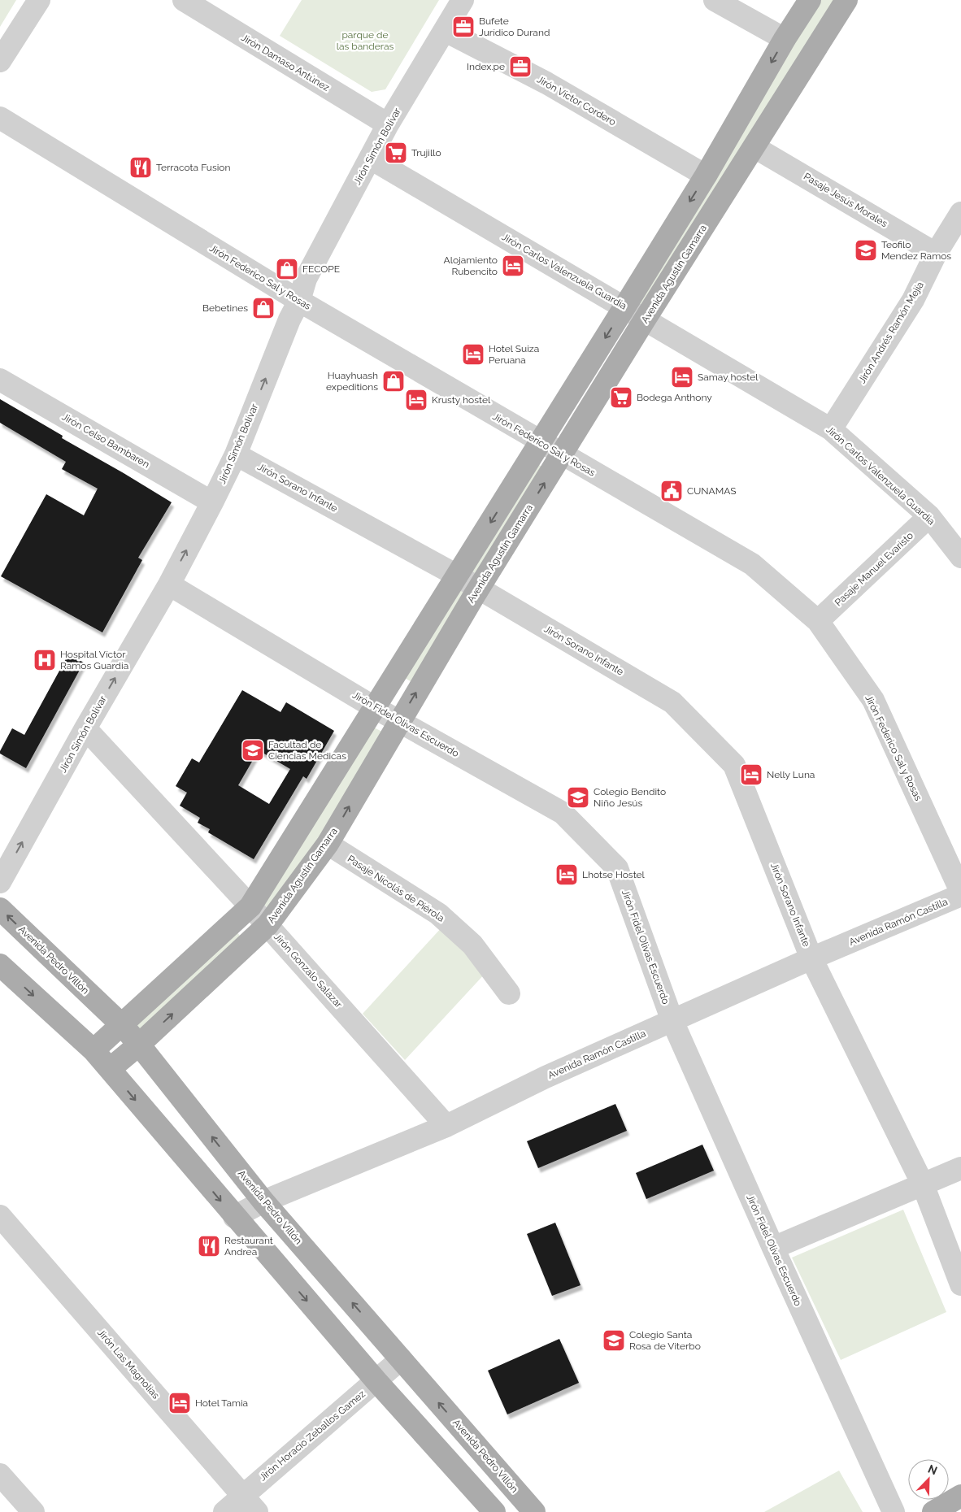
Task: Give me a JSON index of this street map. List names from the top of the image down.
{
  "streets": {
    "main road": ["Avenida Agustín Gamarra", "Avenida Pedro Villón"],
    "street": [
      "Jirón Damaso Antúnez",
      "Jirón Víctor Cordero",
      "Jirón Simón Bolívar",
      "Pasaje Jesús Morales",
      "Jirón Carlos Valenzuela Guardia",
      "Jirón Federico Sal y Rosas",
      "Jirón Andrés Ramón Mejía",
      "Jirón Celso Bambaren",
      "Jirón Sorano Infante",
      "Pasaje Manuel Evaristo",
      "Jirón Fidel Olivas Escuerdo",
      "Pasaje Nicolás de Piérola",
      "Avenida Ramón Castilla",
      "Jirón Gonzalo Salazar",
      "Jirón Las Magnolias",
      "Jirón Horacio Zeballos Gamez"
    ]
  },
  "crossings": [
    ["Jirón Damaso Antúnez", "Jirón Simón Bolívar"],
    ["Jirón Víctor Cordero", "Jirón Simón Bolívar"],
    ["Jirón Simón Bolívar", "Jirón Carlos Valenzuela Guardia"],
    ["Jirón Simón Bolívar", "Jirón Federico Sal y Rosas"],
    ["Jirón Simón Bolívar", "Jirón Celso Bambaren"],
    ["Jirón Simón Bolívar", "Jirón Sorano Infante"],
    ["Jirón Simón Bolívar", "Jirón Fidel Olivas Escuerdo"],
    ["Jirón Simón Bolívar", "Jirón Gonzalo Salazar"],
    ["Pasaje Jesús Morales", "Avenida Agustín Gamarra"],
    ["Pasaje Jesús Morales", "Jirón Andrés Ramón Mejía"],
    ["Jirón Carlos Valenzuela Guardia", "Avenida Agustín Gamarra"],
    ["Jirón Carlos Valenzuela Guardia", "Jirón Andrés Ramón Mejía"],
    ["Jirón Carlos Valenzuela Guardia", "Pasaje Manuel Evaristo"],
    ["Avenida Agustín Gamarra", "Jirón Federico Sal y Rosas"],
    ["Avenida Agustín Gamarra", "Jirón Sorano Infante"],
    ["Avenida Agustín Gamarra", "Jirón Fidel Olivas Escuerdo"],
    ["Avenida Agustín Gamarra", "Pasaje Nicolás de Piérola"],
    ["Avenida Agustín Gamarra", "Avenida Pedro Villón"],
    ["Avenida Agustín Gamarra", "Jirón Gonzalo Salazar"],
    ["Jirón Federico Sal y Rosas", "Pasaje Manuel Evaristo"],
    ["Jirón Federico Sal y Rosas", "Avenida Ramón Castilla"],
    ["Jirón Sorano Infante", "Avenida Ramón Castilla"],
    ["Jirón Fidel Olivas Escuerdo", "Avenida Ramón Castilla"],
    ["Avenida Ramón Castilla", "Avenida Pedro Villón"],
    ["Avenida Ramón Castilla", "Jirón Gonzalo Salazar"],
    ["Avenida Pedro Villón", "Jirón Horacio Zeballos Gamez"],
    ["Jirón Las Magnolias", "Jirón Horacio Zeballos Gamez"]
  ],
  "one_way": ["Jirón Simón Bolívar"],
  "parks": ["parque de las banderas"],
  "places": {
    "office": ["Bufete Jurídico Durand", "Index.pe"],
    "supermarket": ["Trujillo", "Bodega Anthony"],
    "restaurant": ["Terracota Fusion", "Restaurant Andrea"],
    "school or university": [
      "Teofilo Mendez Ramos",
      "Facultad de Ciencias Medicas",
      "Colegio Bendito Niño Jesús",
      "Colegio Santa Rosa de Viterbo"
    ],
    "hotel": [
      "Alojamiento Rubencito",
      "Hotel Suiza Peruana",
      "Samay hostel",
      "Krusty hostel",
      "Nelly Luna",
      "Lhotse Hostel",
      "Hotel Tamia"
    ],
    "shop": ["FECOPE", "Bebetines", "Huayhuash expeditions"],
    "public building": ["CUNAMAS"],
    "hospital": ["Hospital Víctor Ramos Guardia"]
  },
  "north": "top right"
}
